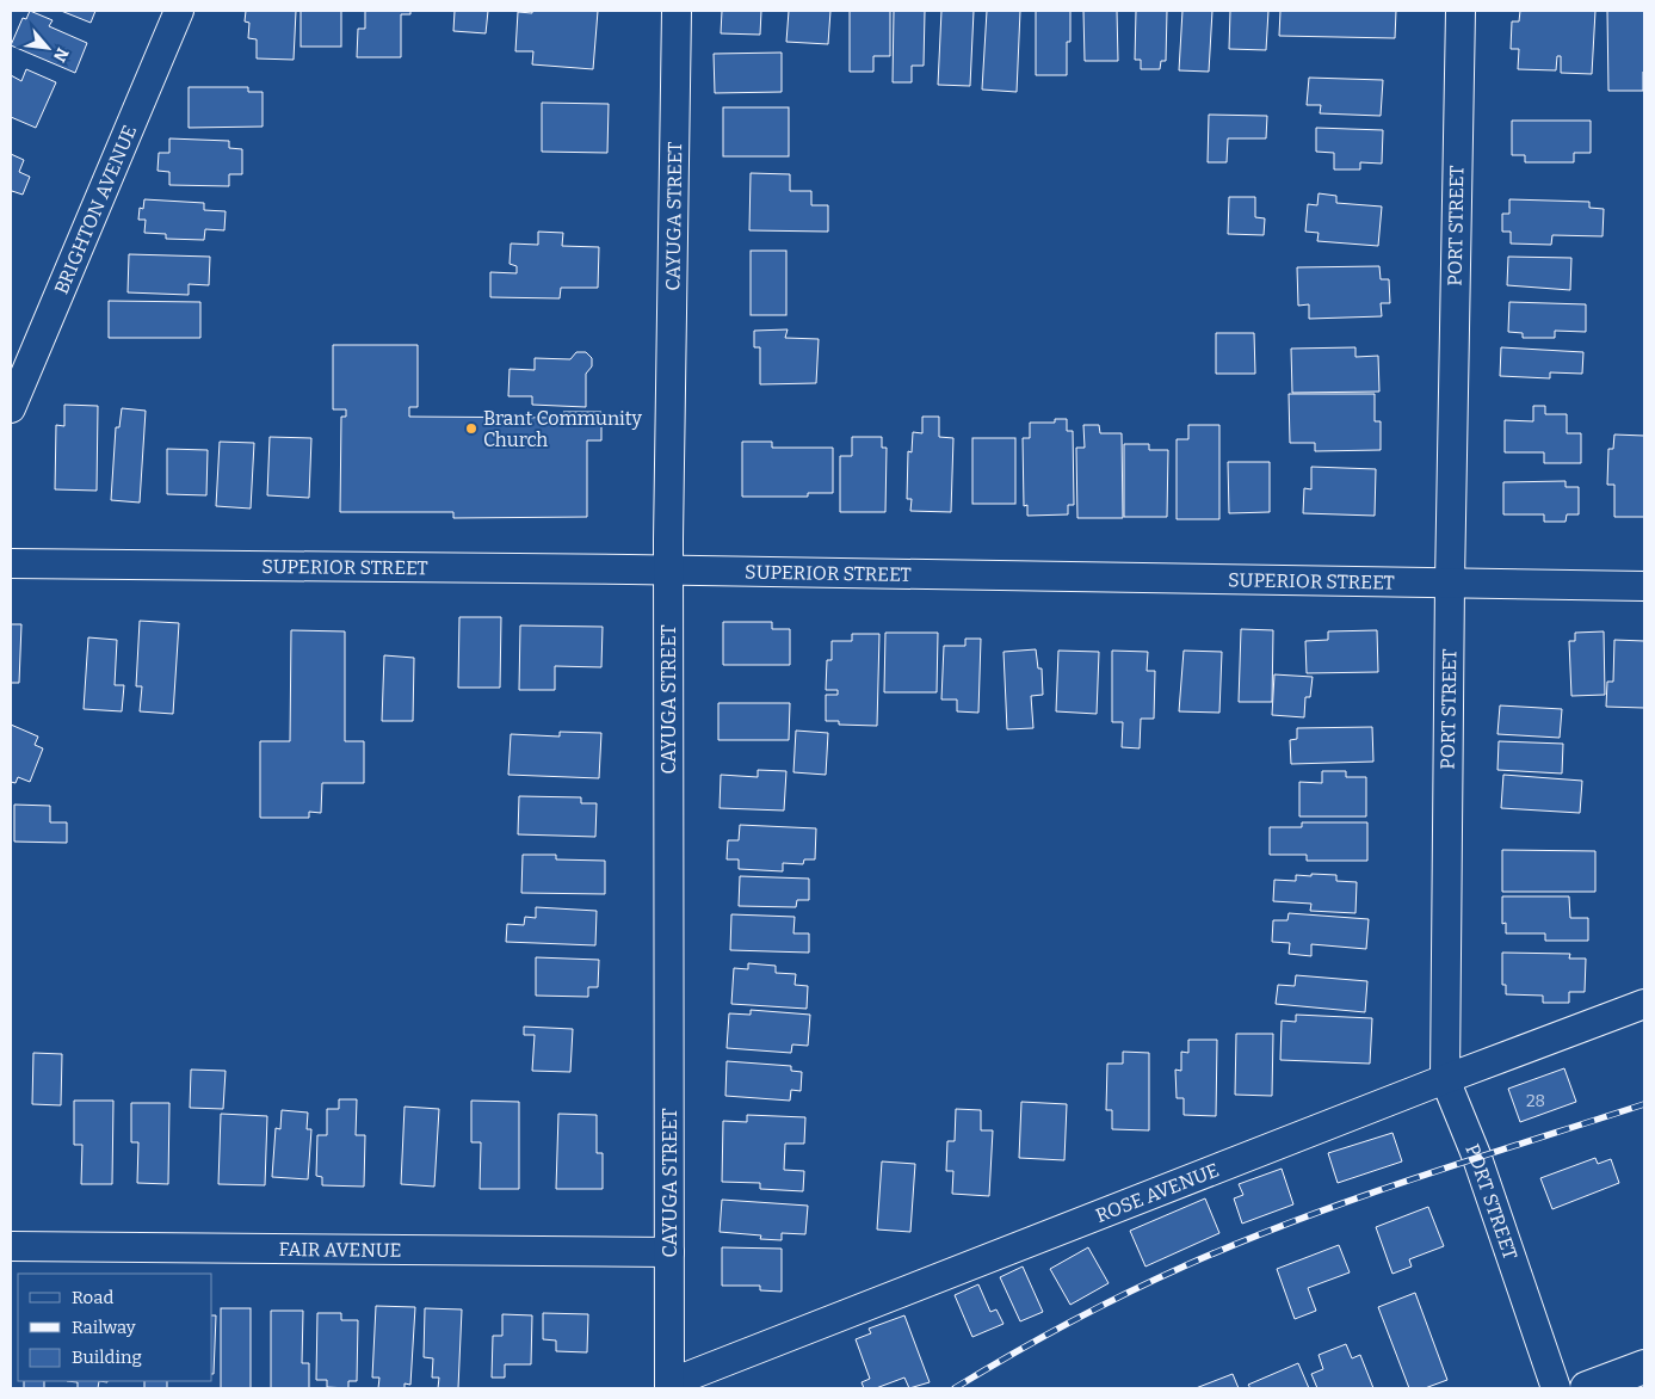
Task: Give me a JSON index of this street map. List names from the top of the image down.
{
  "streets": {
    "street": [
      "BRIGHTON AVENUE",
      "CAYUGA STREET",
      "PORT STREET",
      "SUPERIOR STREET",
      "ROSE AVENUE",
      "FAIR AVENUE"
    ]
  },
  "crossings": [
    ["CAYUGA STREET", "SUPERIOR STREET"],
    ["CAYUGA STREET", "ROSE AVENUE"],
    ["CAYUGA STREET", "FAIR AVENUE"],
    ["PORT STREET", "SUPERIOR STREET"],
    ["PORT STREET", "ROSE AVENUE"]
  ],
  "places": ["Brant Community Church"],
  "house_numbers": ["28"],
  "legend": ["Road", "Railway", "Building"],
  "north": "bottom right"
}
